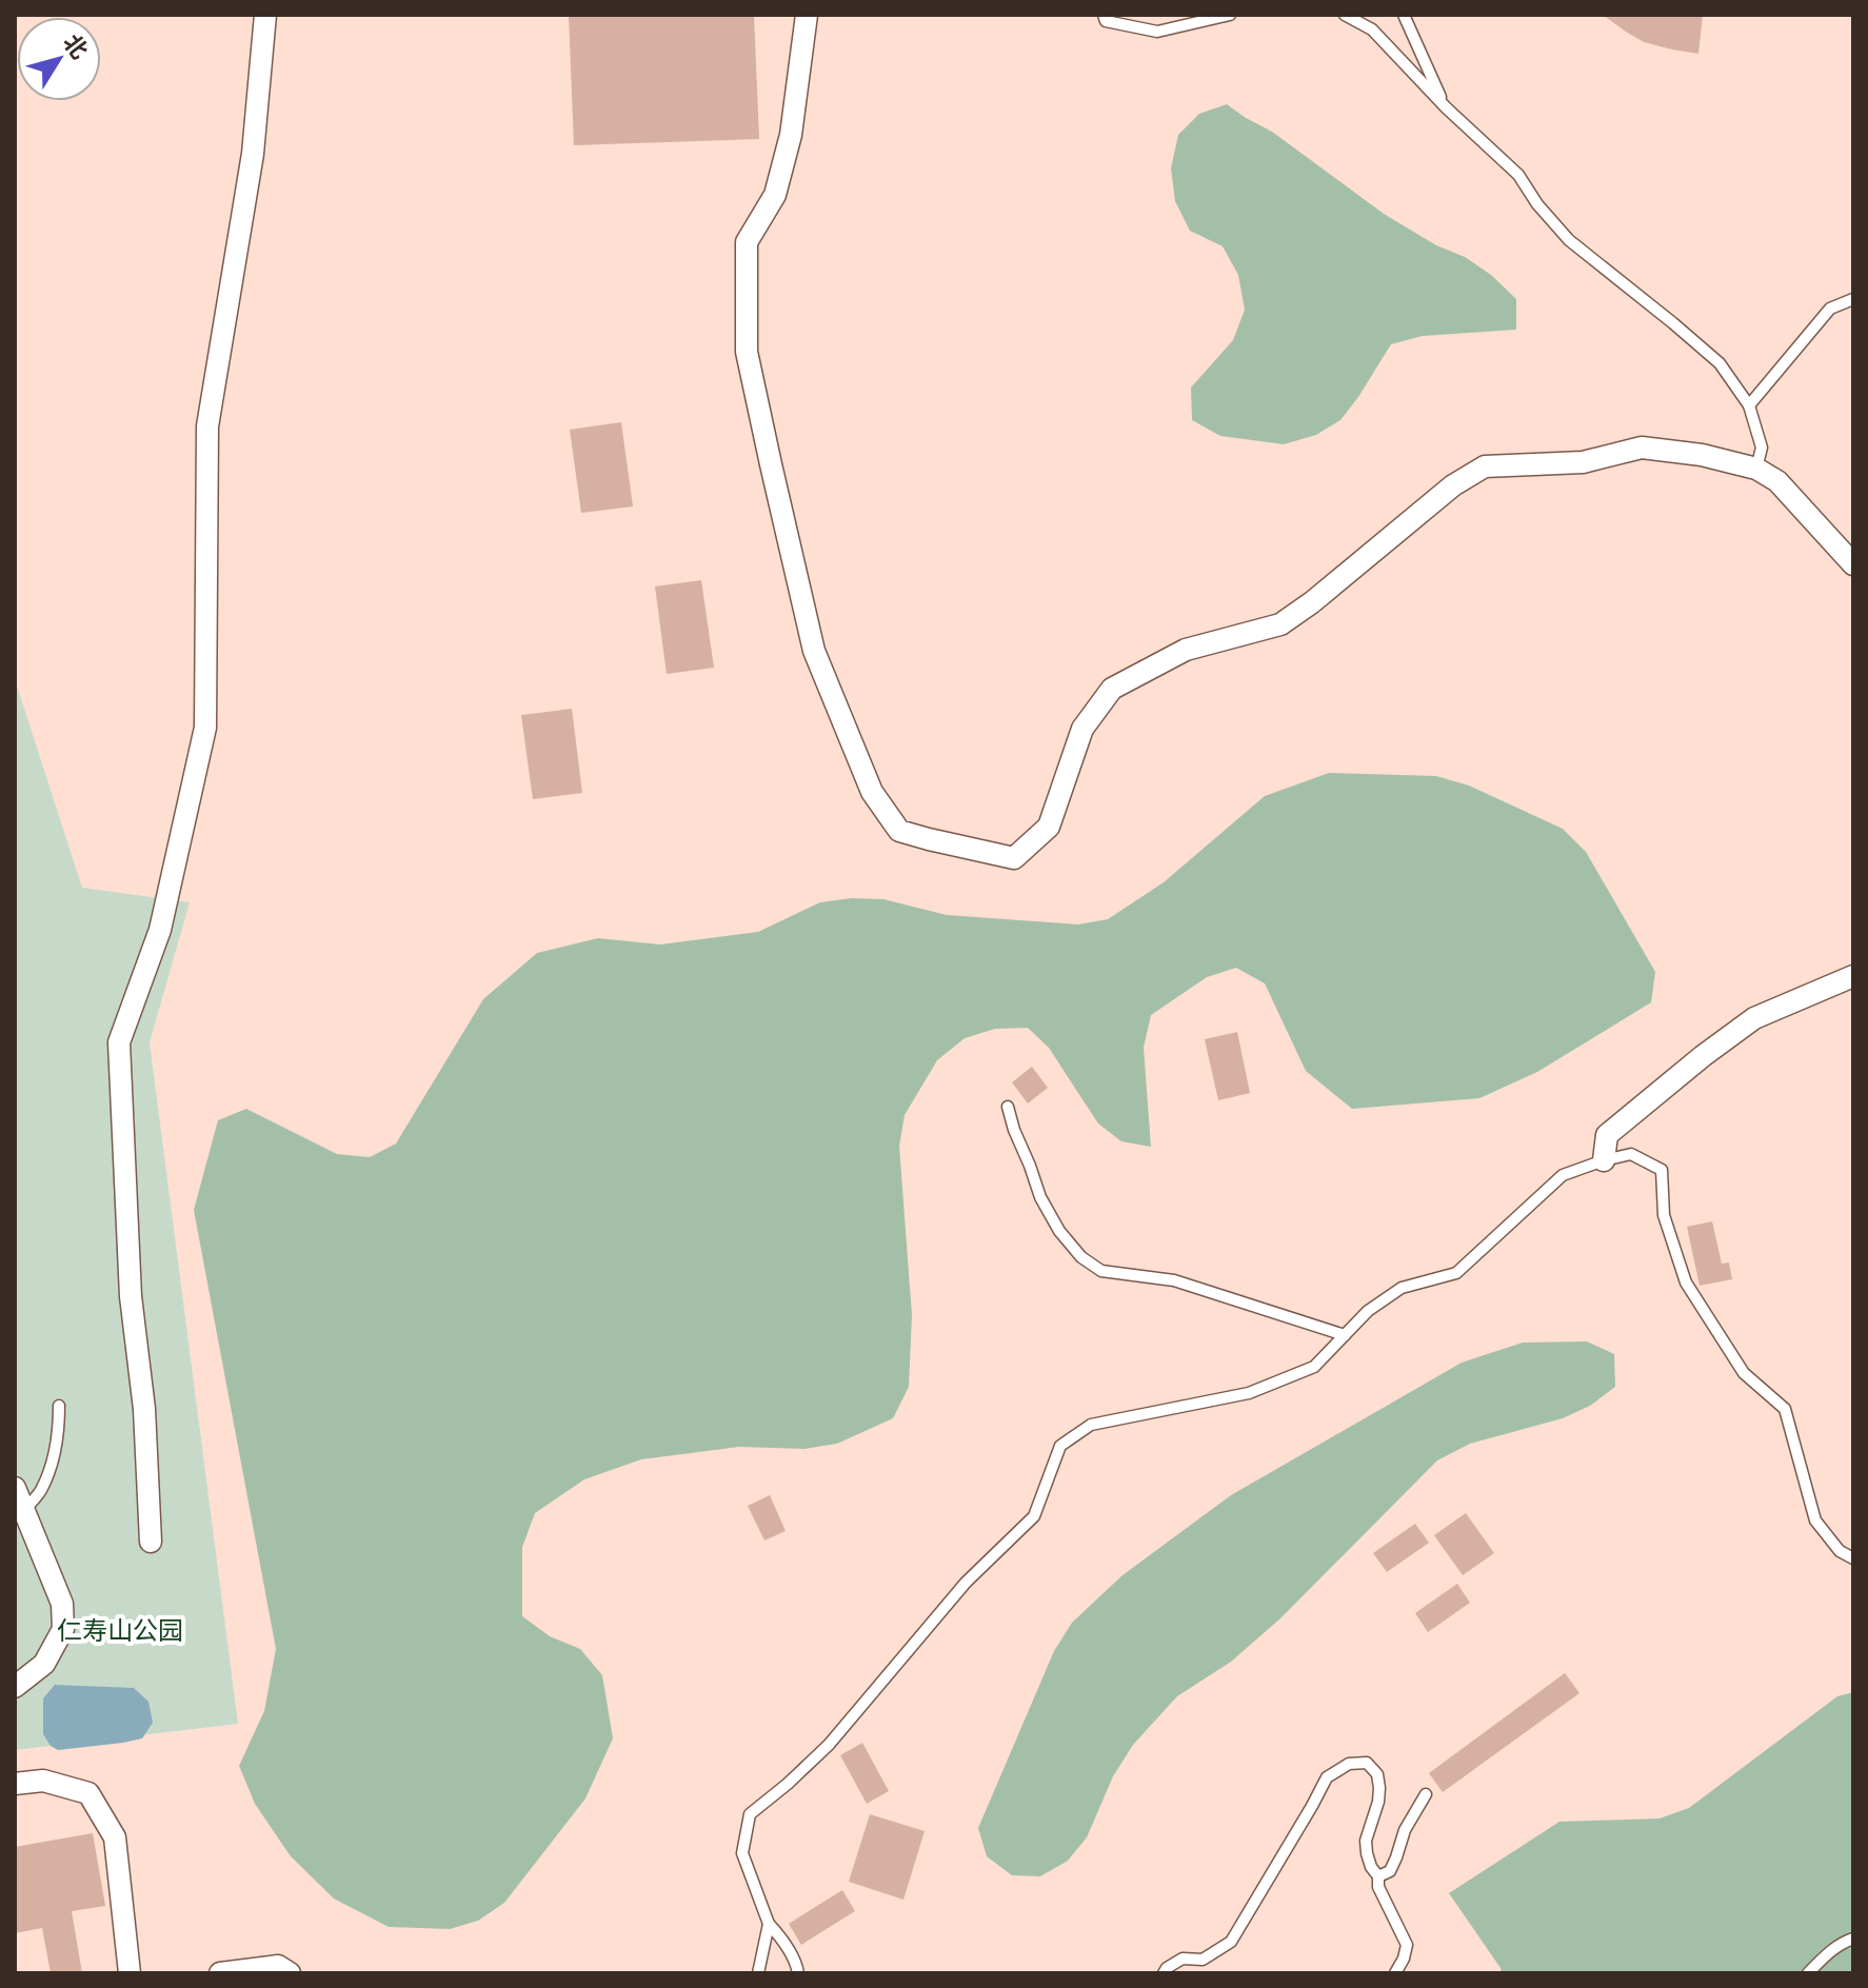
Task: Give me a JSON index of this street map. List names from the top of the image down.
{
  "parks": ["仁寿山公园"],
  "north": "top right"
}
